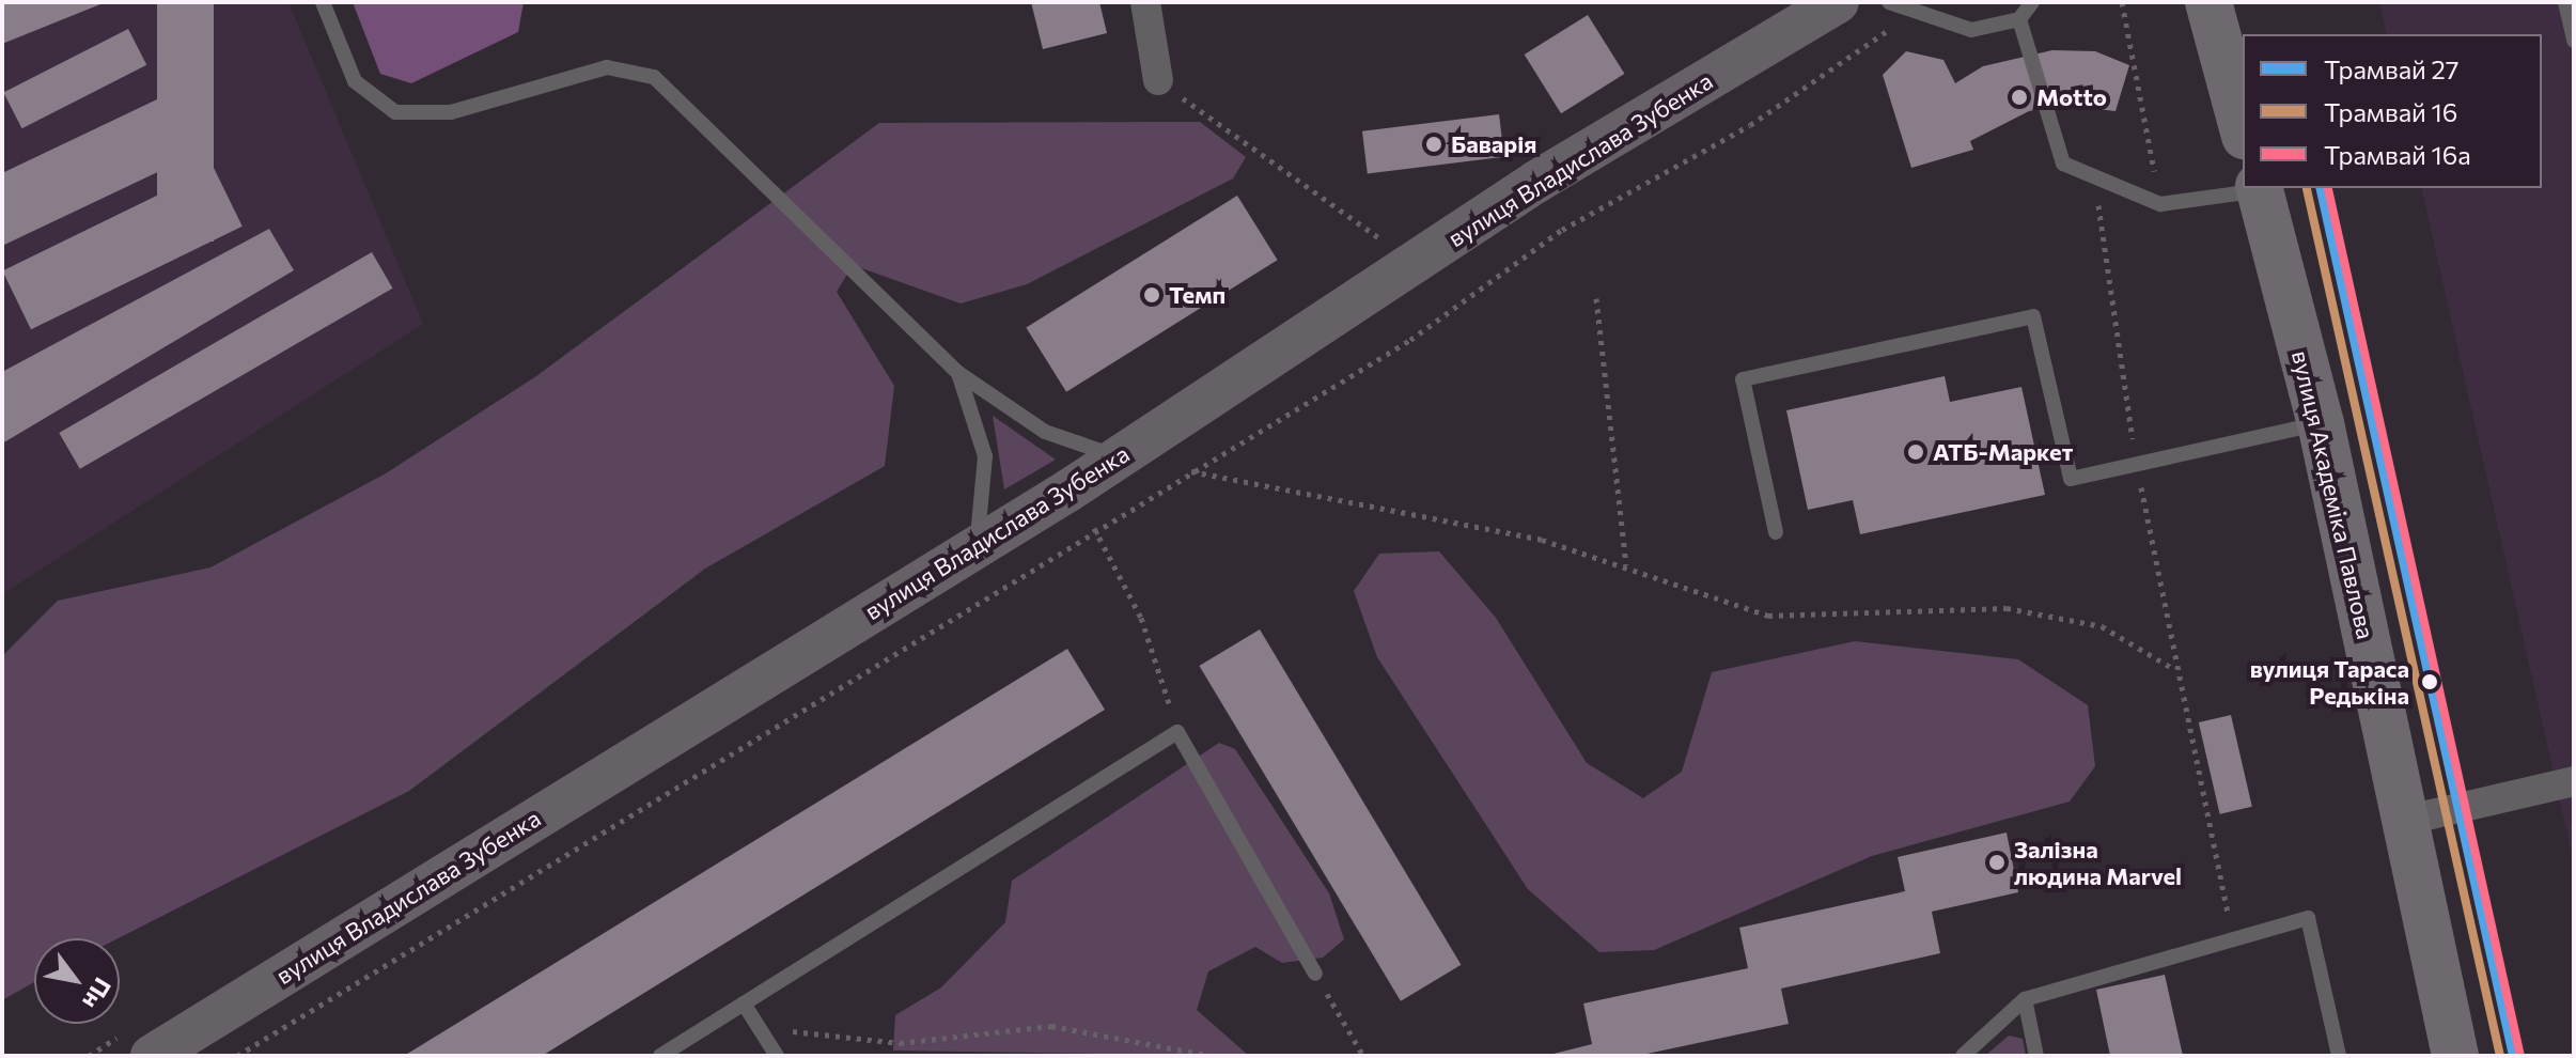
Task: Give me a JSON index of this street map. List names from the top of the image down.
{
  "streets": {
    "main road": ["вулиця Академіка Павлова"],
    "street": ["вулиця Владислава Зубенка"]
  },
  "places": [
    "Motto",
    "Баварія",
    "Темп",
    "АТБ-Маркет",
    "вулиця Тараса Редькіна",
    "Залізна людина Marvel"
  ],
  "lines": ["tram line 27", "tram line 16", "tram line 16a"],
  "legend": ["Трамвай 27", "Трамвай 16", "Трамвай 16a"],
  "north": "bottom right"
}
